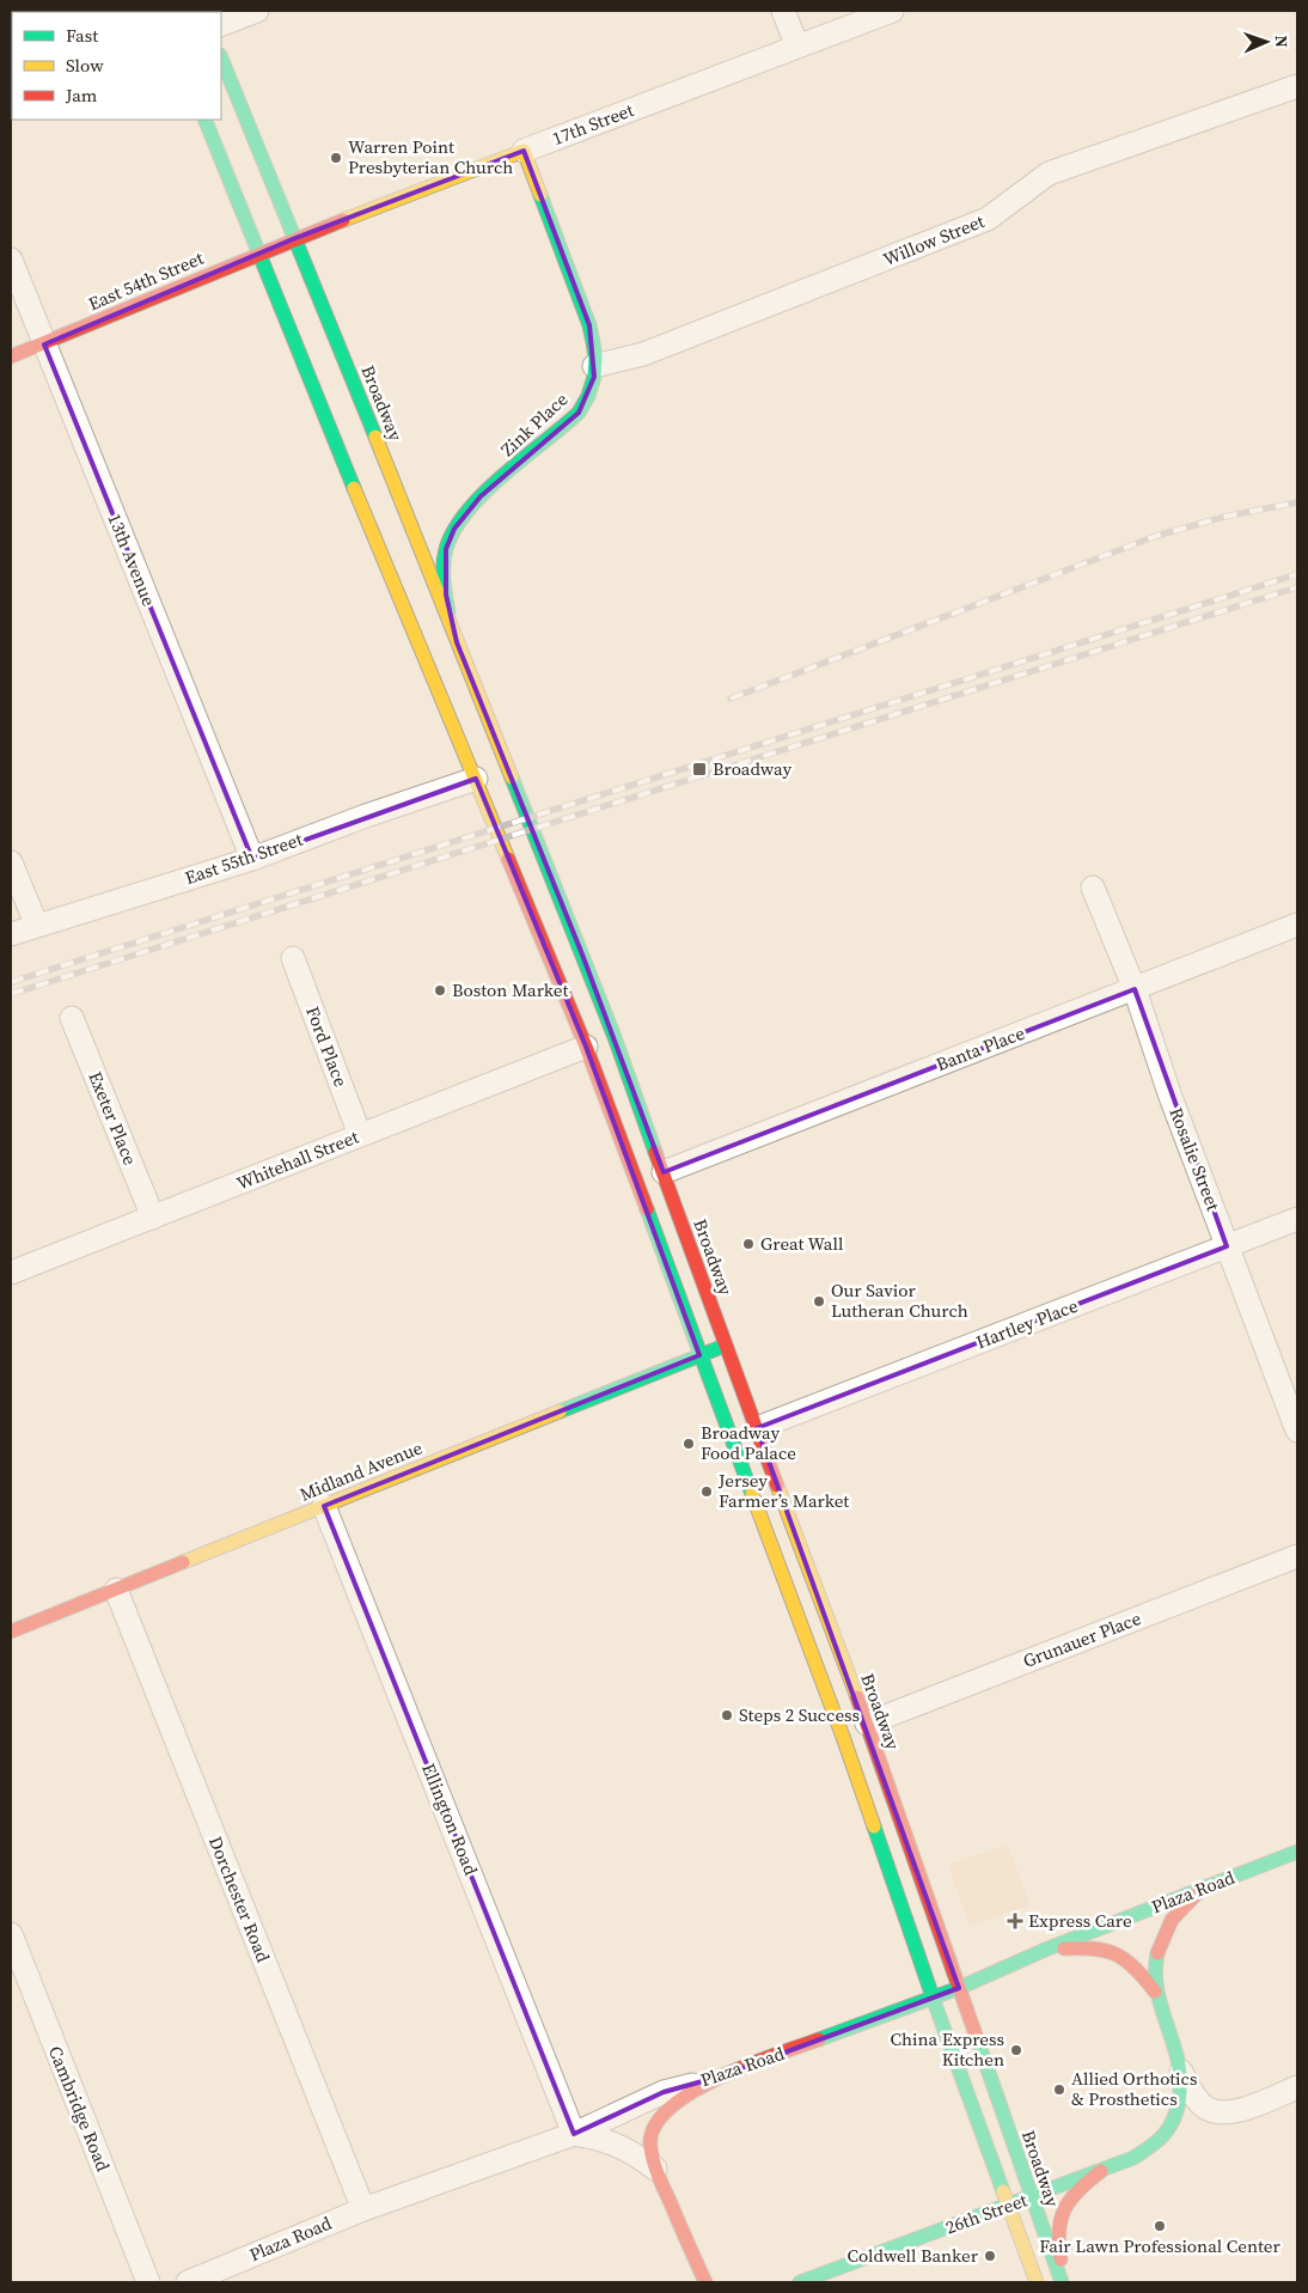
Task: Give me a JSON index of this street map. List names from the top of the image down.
{
  "streets": {
    "main road": [
      "17th Street",
      "East 54th Street",
      "Broadway",
      "Zink Place",
      "Midland Avenue",
      "Plaza Road",
      "26th Street"
    ],
    "street": [
      "Willow Street",
      "13th Avenue",
      "East 55th Street",
      "Ford Place",
      "Banta Place",
      "Exeter Place",
      "Rosalie Street",
      "Whitehall Street",
      "Hartley Place",
      "Grunauer Place",
      "Ellington Road",
      "Dorchester Road",
      "Cambridge Road"
    ]
  },
  "crossings": [
    ["17th Street", "East 54th Street"],
    ["17th Street", "Broadway"],
    ["17th Street", "Zink Place"],
    ["Willow Street", "Zink Place"],
    ["East 54th Street", "Broadway"],
    ["East 54th Street", "13th Avenue"],
    ["Broadway", "Zink Place"],
    ["Broadway", "Banta Place"],
    ["Broadway", "Hartley Place"],
    ["Broadway", "Midland Avenue"],
    ["Broadway", "Grunauer Place"],
    ["Broadway", "Plaza Road"],
    ["Broadway", "26th Street"],
    ["13th Avenue", "East 55th Street"],
    ["Ford Place", "Whitehall Street"],
    ["Banta Place", "Rosalie Street"],
    ["Exeter Place", "Whitehall Street"],
    ["Rosalie Street", "Hartley Place"],
    ["Midland Avenue", "Ellington Road"],
    ["Midland Avenue", "Dorchester Road"],
    ["Ellington Road", "Plaza Road"],
    ["Plaza Road", "Dorchester Road"]
  ],
  "places": {
    "other": [
      "Warren Point Presbyterian Church",
      "Boston Market",
      "Great Wall",
      "Our Savior Lutheran Church",
      "Broadway Food Palace",
      "Jersey Farmer’s Market",
      "Steps 2 Success",
      "China Express Kitchen",
      "Allied Orthotics & Prosthetics",
      "Fair Lawn Professional Center",
      "Coldwell Banker"
    ],
    "transit": ["Broadway"],
    "health": ["Express Care"]
  },
  "legend": ["Fast", "Slow", "Jam"],
  "north": "right"
}
